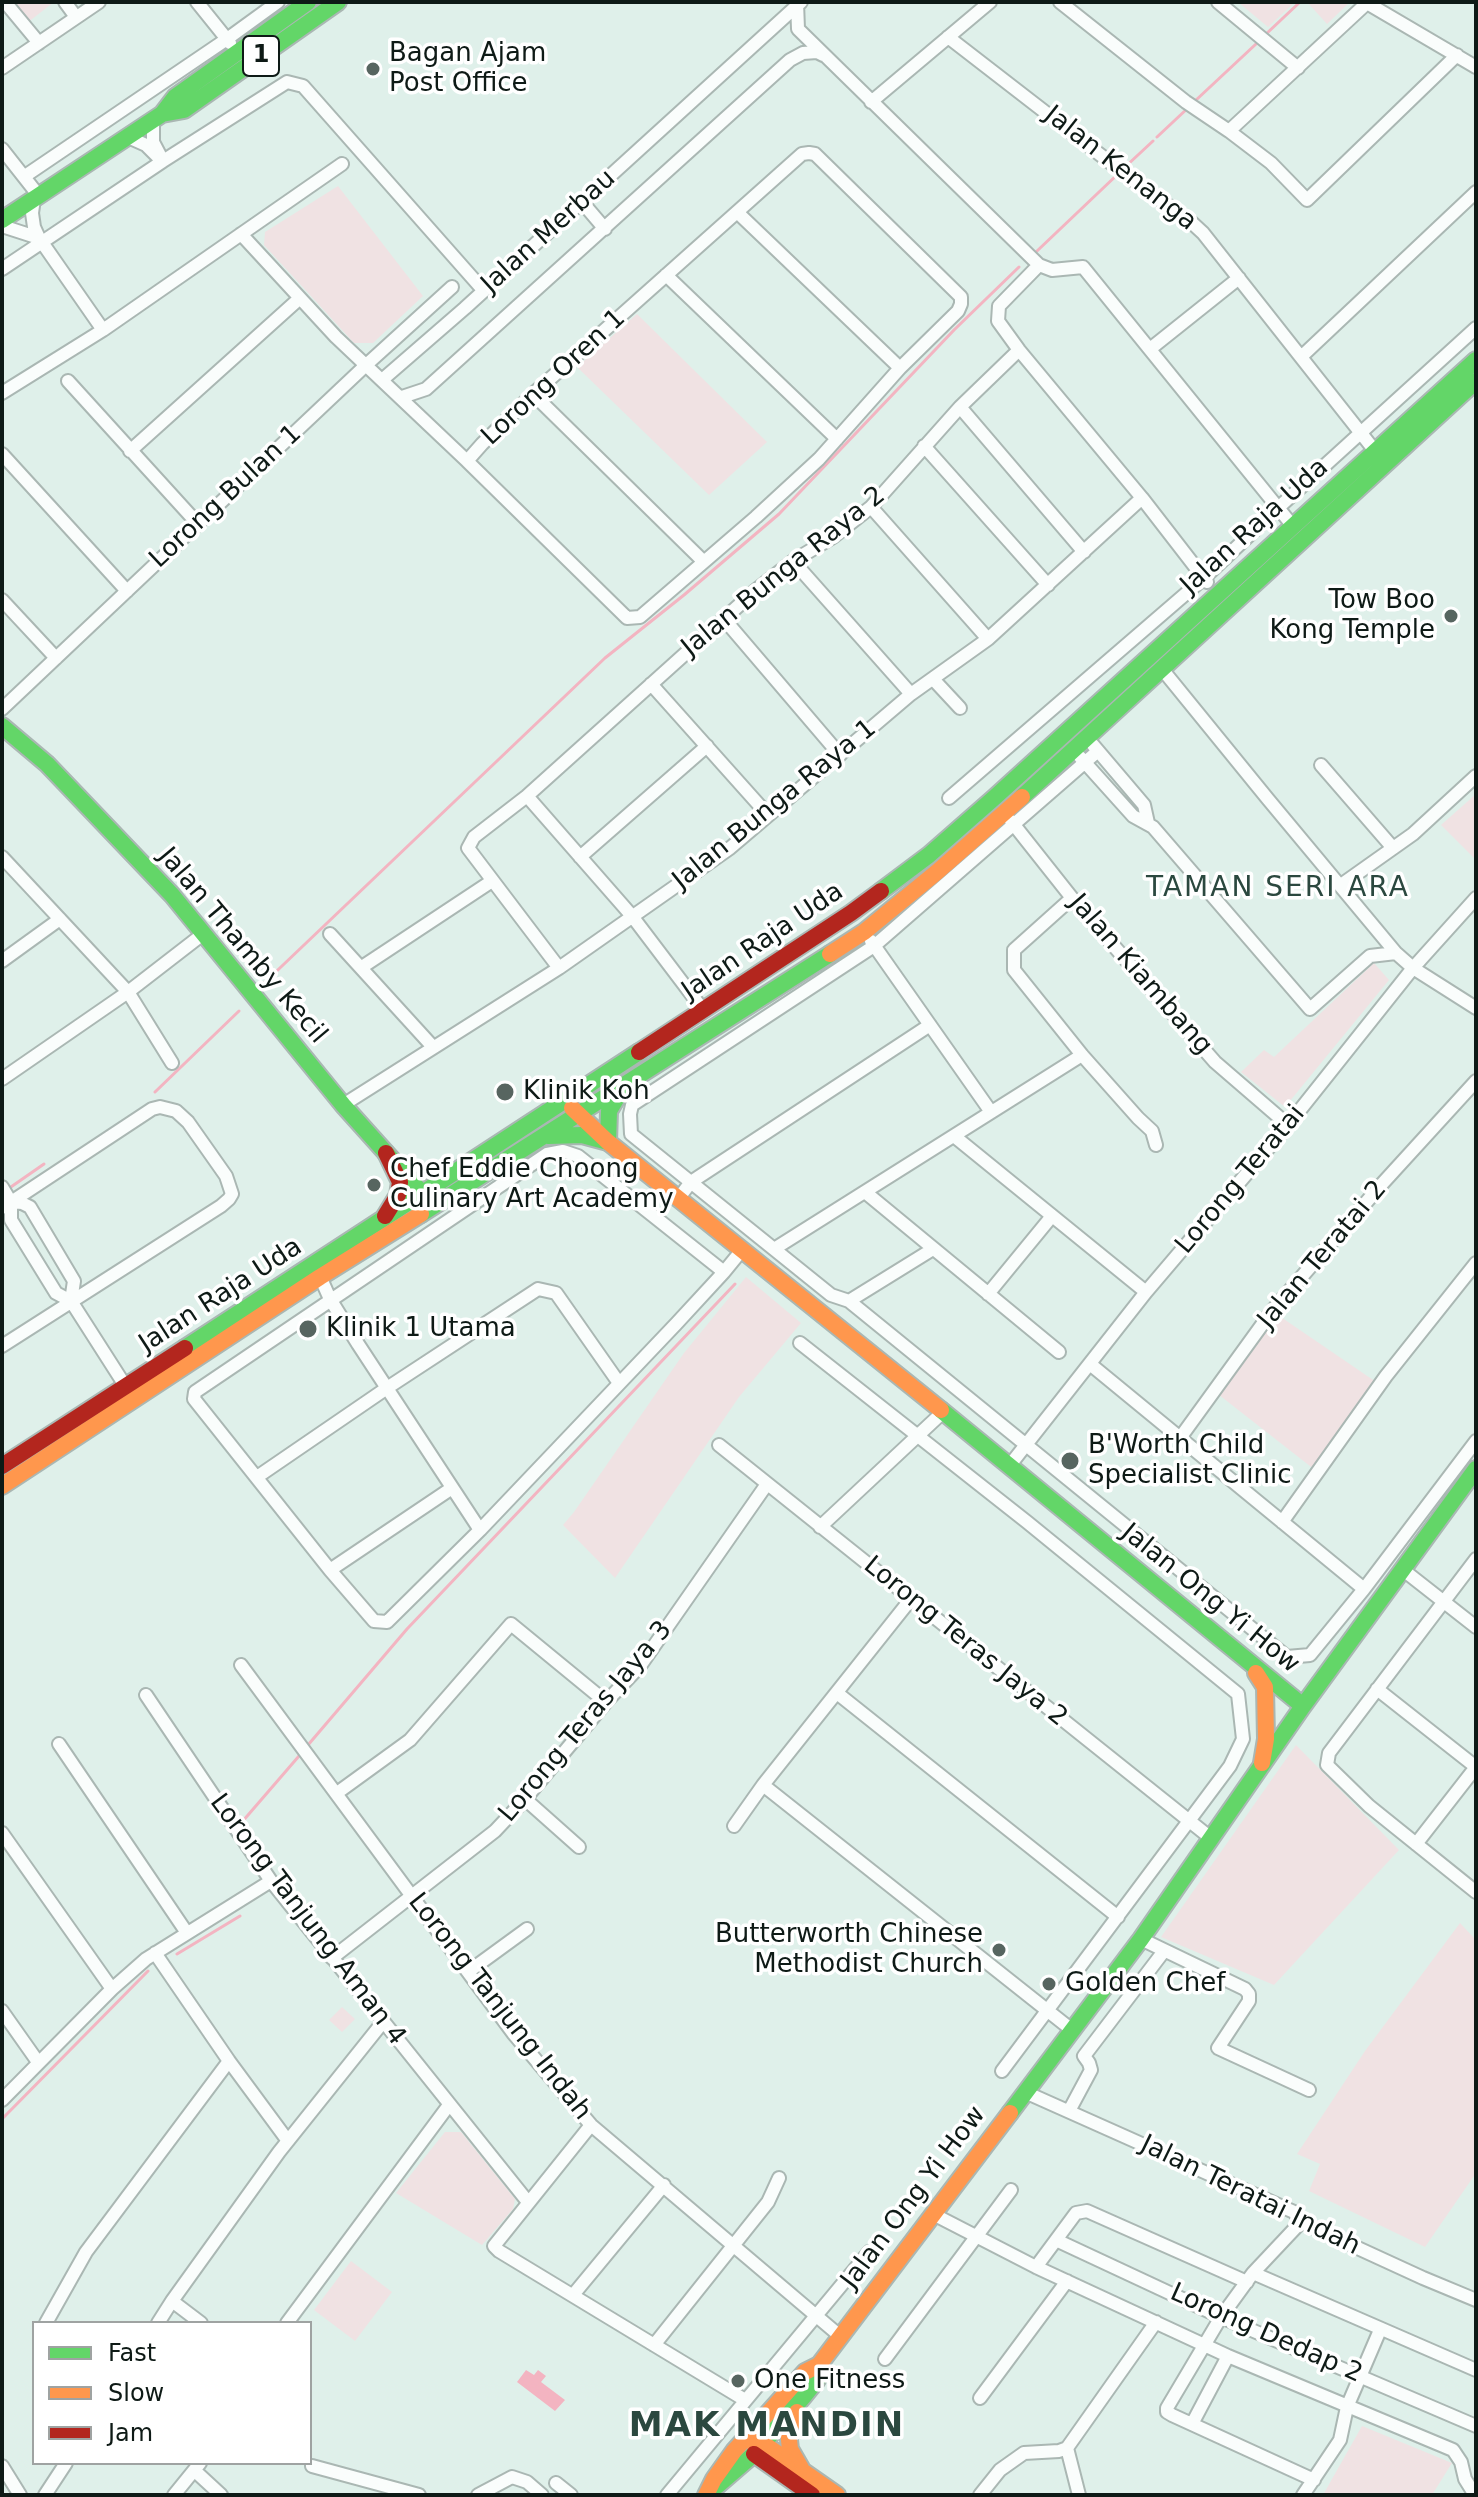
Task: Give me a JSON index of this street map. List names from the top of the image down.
{
  "streets": {
    "main road": [
      "1",
      "Jalan Raja Uda",
      "Jalan Thamby Kecil",
      "Jalan Ong Yi How"
    ],
    "street": [
      "Jalan Kenanga",
      "Jalan Merbau",
      "Lorong Oren 1",
      "Lorong Bulan 1",
      "Jalan Bunga Raya 2",
      "Jalan Bunga Raya 1",
      "Jalan Kiambang",
      "Lorong Teratai",
      "Jalan Teratai 2",
      "Lorong Teras Jaya 2",
      "Lorong Teras Jaya 3",
      "Lorong Tanjung Aman 4",
      "Lorong Tanjung Indah",
      "Jalan Teratai Indah",
      "Lorong Dedap 2"
    ]
  },
  "crossings": [
    ["Jalan Kenanga", "Jalan Raja Uda"],
    ["Jalan Raja Uda", "Jalan Thamby Kecil"],
    ["Jalan Raja Uda", "Jalan Kiambang"],
    ["Jalan Raja Uda", "Jalan Ong Yi How"],
    ["Jalan Bunga Raya 1", "Jalan Thamby Kecil"],
    ["Jalan Kiambang", "Lorong Teratai"],
    ["Lorong Teratai", "Jalan Ong Yi How"],
    ["Jalan Ong Yi How", "Lorong Teras Jaya 2"],
    ["Jalan Ong Yi How", "Lorong Tanjung Indah"],
    ["Jalan Ong Yi How", "Jalan Teratai Indah"],
    ["Lorong Teras Jaya 2", "Lorong Teras Jaya 3"],
    ["Lorong Teras Jaya 3", "Lorong Tanjung Aman 4"],
    ["Lorong Teras Jaya 3", "Lorong Tanjung Indah"]
  ],
  "districts": ["TAMAN SERI ARA", "MAK MANDIN"],
  "places": [
    "Bagan Ajam Post Office",
    "Tow Boo Kong Temple",
    "Klinik Koh",
    "Chef Eddie Choong Culinary Art Academy",
    "Klinik 1 Utama",
    "B'Worth Child Specialist Clinic",
    "Butterworth Chinese Methodist Church",
    "Golden Chef",
    "One Fitness"
  ],
  "legend": ["Fast", "Slow", "Jam"]
}
